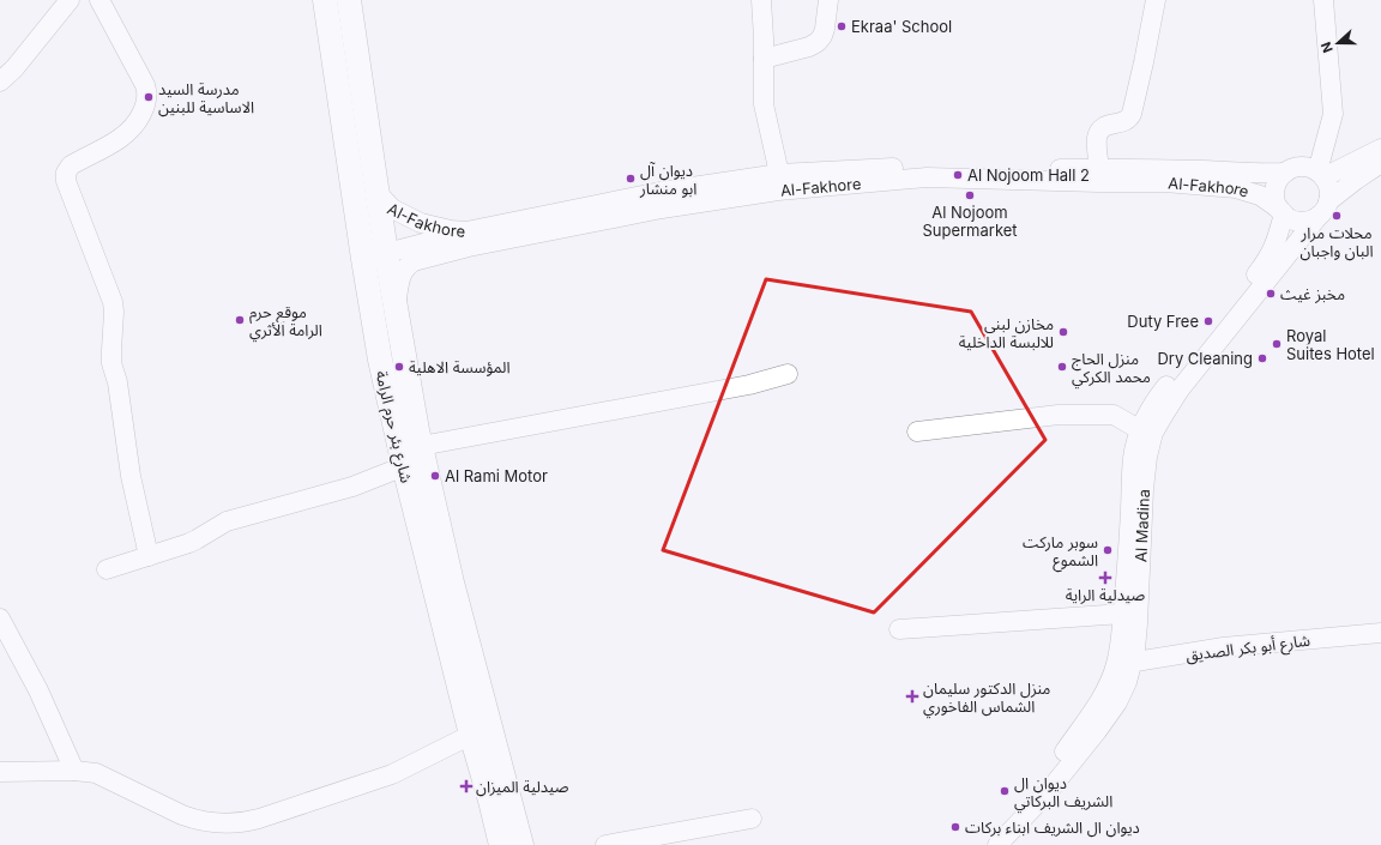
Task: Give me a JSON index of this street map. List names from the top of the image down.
{
  "streets": {
    "main road": ["شارع بئر حرم الرامة"],
    "street": ["Al-Fakhore", "Al Madina", "شارع أبو بكر الصديق"]
  },
  "crossings": [
    ["Al-Fakhore", "شارع بئر حرم الرامة"],
    ["Al-Fakhore", "Al Madina"],
    ["Al Madina", "شارع أبو بكر الصديق"]
  ],
  "places": {
    "other": [
      "Ekraa' School",
      "مدرسة السيد الاساسية للبنين",
      "Al Nojoom Hall 2",
      "ديوان آل ابو منشار",
      "Al Nojoom Supermarket",
      "محلات مرار البان واجبان",
      "مخبز غيث",
      "موقع حرم الرامة الأثري",
      "Duty Free",
      "مخازن لبنى للالبسة الداخلية",
      "Royal Suites Hotel",
      "Dry Cleaning",
      "المؤسسة الاهلية",
      "منزل الحاج محمد الكركي",
      "Al Rami Motor",
      "سوبر ماركت الشموع",
      "ديوان ال الشريف البركاتي",
      "ديوان ال الشريف ابناء بركات"
    ],
    "health": ["صيدلية الراية", "منزل الدكتور سليمان الشماس الفاخوري", "صيدلية الميزان"]
  },
  "north": "left"
}
